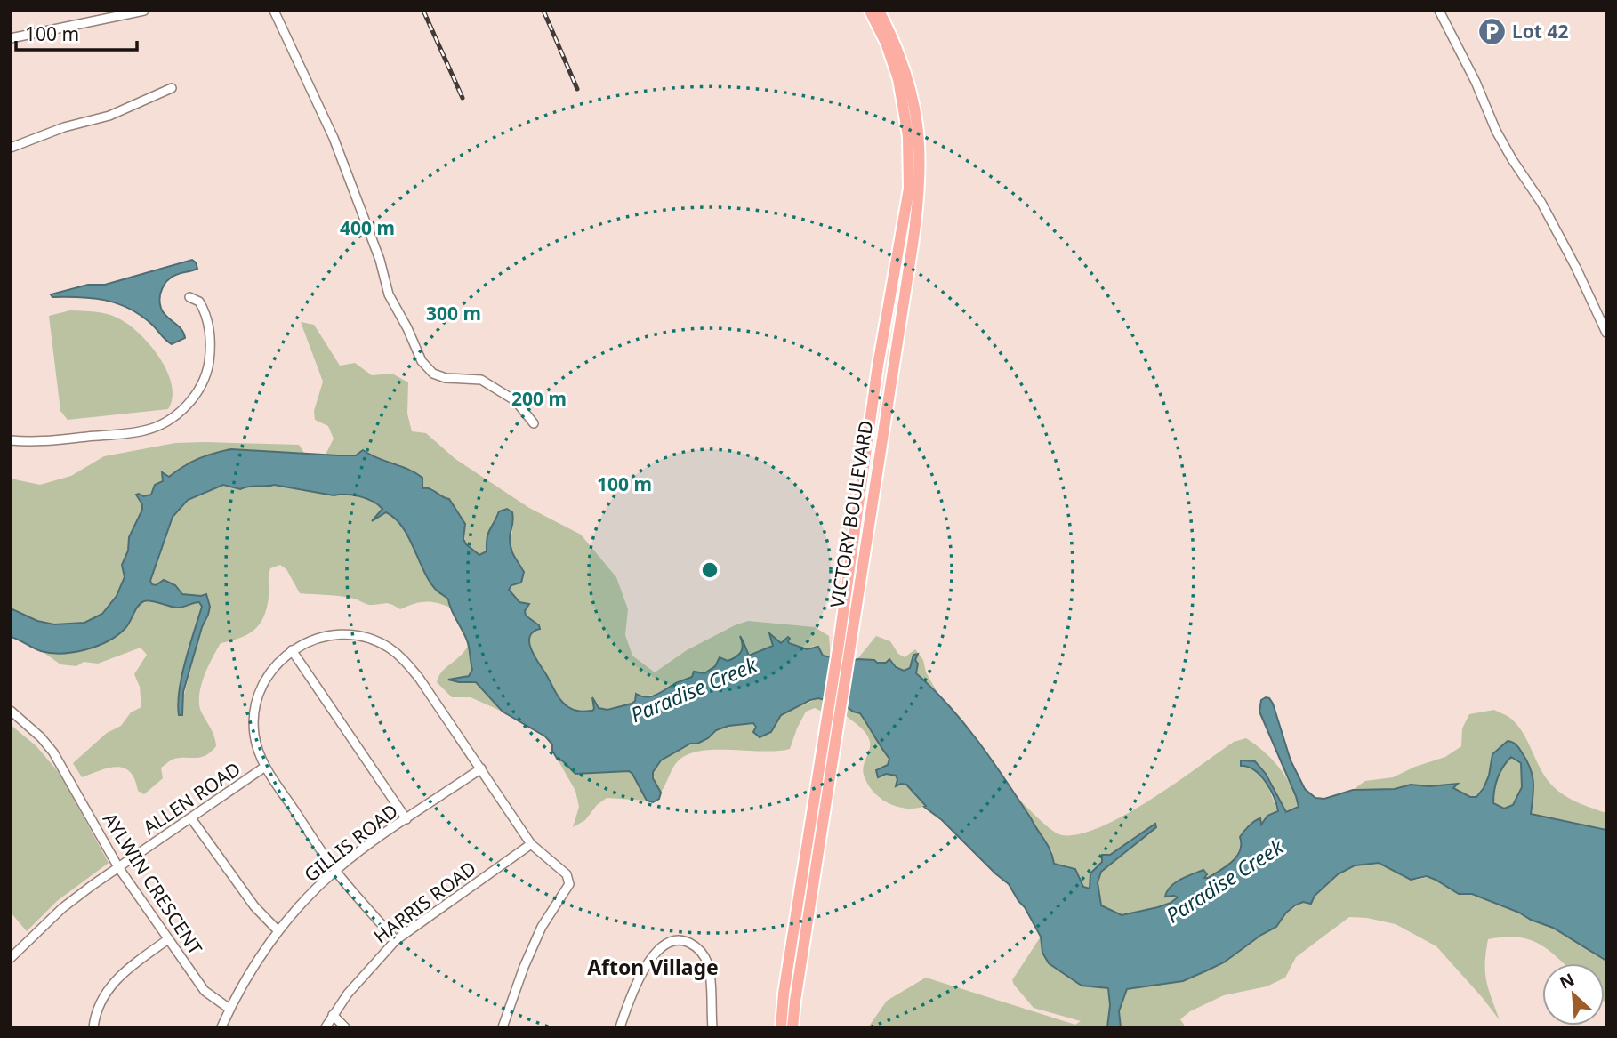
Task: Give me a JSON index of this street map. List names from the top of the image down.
{
  "streets": {
    "main road": ["VICTORY BOULEVARD"],
    "street": [
      "ALLEN ROAD",
      "GILLIS ROAD",
      "AYLWIN CRESCENT",
      "HARRIS ROAD"
    ]
  },
  "crossings": [
    ["ALLEN ROAD", "GILLIS ROAD"],
    ["ALLEN ROAD", "AYLWIN CRESCENT"],
    ["ALLEN ROAD", "HARRIS ROAD"],
    ["GILLIS ROAD", "AYLWIN CRESCENT"]
  ],
  "districts": ["Afton Village"],
  "water": ["Paradise Creek"],
  "places": {
    "parking": ["Lot 42"]
  },
  "scale_bar": "100 m",
  "north": "top left",
  "rings": [
    "400 m",
    "300 m",
    "200 m",
    "100 m"
  ]
}
